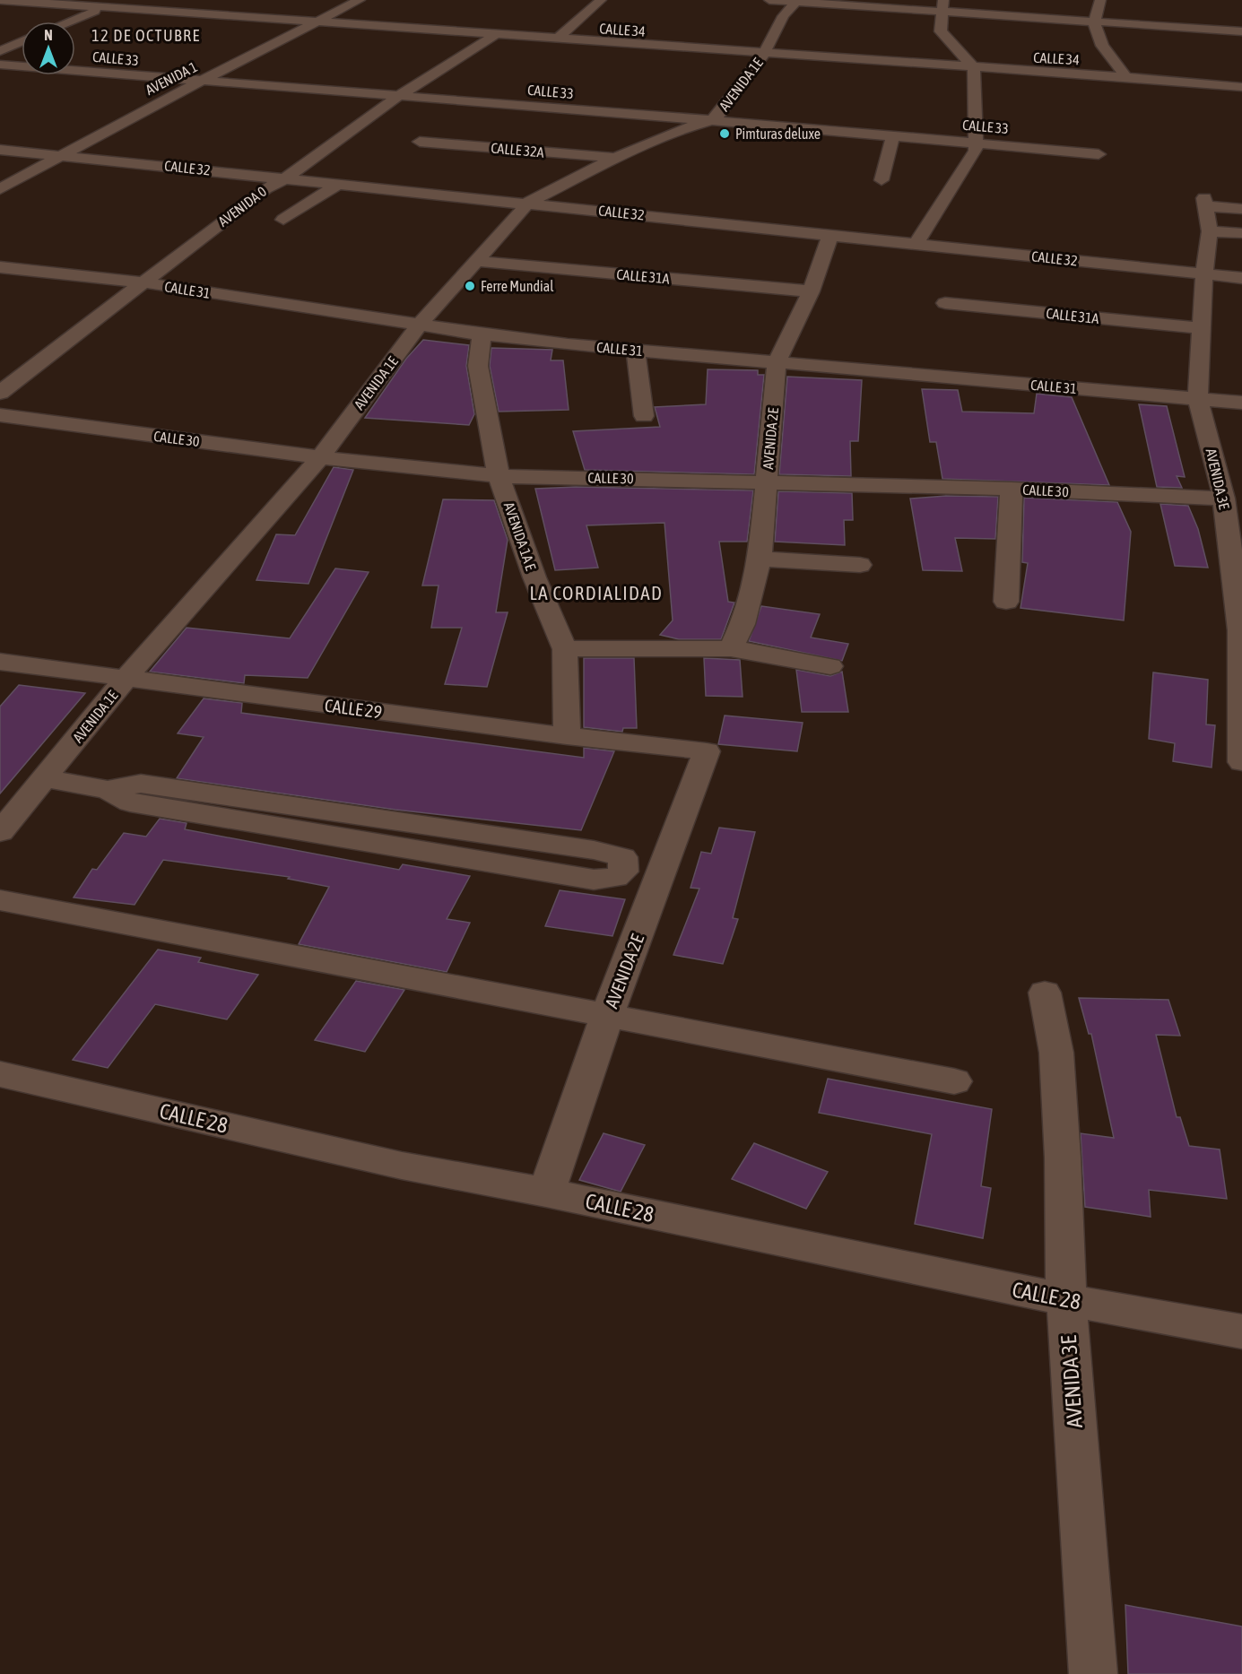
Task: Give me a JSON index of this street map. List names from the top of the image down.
{
  "streets": {
    "street": [
      "CALLE 34",
      "CALLE 33",
      "AVENIDA 1",
      "AVENIDA 1E",
      "CALLE 32A",
      "CALLE 32",
      "AVENIDA 0",
      "CALLE 31A",
      "CALLE 31",
      "CALLE 30",
      "AVENIDA 2E",
      "AVENIDA 3E",
      "AVENIDA 1A E",
      "CALLE 29",
      "CALLE 28"
    ]
  },
  "crossings": [
    ["CALLE 34", "AVENIDA 1"],
    ["CALLE 34", "AVENIDA 1E"],
    ["CALLE 34", "AVENIDA 0"],
    ["CALLE 33", "AVENIDA 1"],
    ["CALLE 33", "AVENIDA 1E"],
    ["CALLE 33", "AVENIDA 0"],
    ["AVENIDA 1", "CALLE 32"],
    ["AVENIDA 1E", "CALLE 32A"],
    ["AVENIDA 1E", "CALLE 32"],
    ["AVENIDA 1E", "CALLE 31A"],
    ["AVENIDA 1E", "CALLE 31"],
    ["AVENIDA 1E", "CALLE 30"],
    ["AVENIDA 1E", "CALLE 29"],
    ["CALLE 32", "AVENIDA 0"],
    ["CALLE 32", "AVENIDA 2E"],
    ["CALLE 32", "AVENIDA 3E"],
    ["AVENIDA 0", "CALLE 31"],
    ["CALLE 31A", "AVENIDA 2E"],
    ["CALLE 31A", "AVENIDA 3E"],
    ["CALLE 31", "AVENIDA 2E"],
    ["CALLE 31", "AVENIDA 3E"],
    ["CALLE 31", "AVENIDA 1A E"],
    ["CALLE 30", "AVENIDA 2E"],
    ["CALLE 30", "AVENIDA 3E"],
    ["CALLE 30", "AVENIDA 1A E"],
    ["AVENIDA 2E", "CALLE 29"],
    ["AVENIDA 2E", "CALLE 28"],
    ["AVENIDA 3E", "CALLE 28"],
    ["AVENIDA 1A E", "CALLE 29"]
  ],
  "districts": ["12 DE OCTUBRE", "LA CORDIALIDAD"],
  "places": ["Pimturas deluxe", "Ferre Mundial"],
  "north": "top"
}
